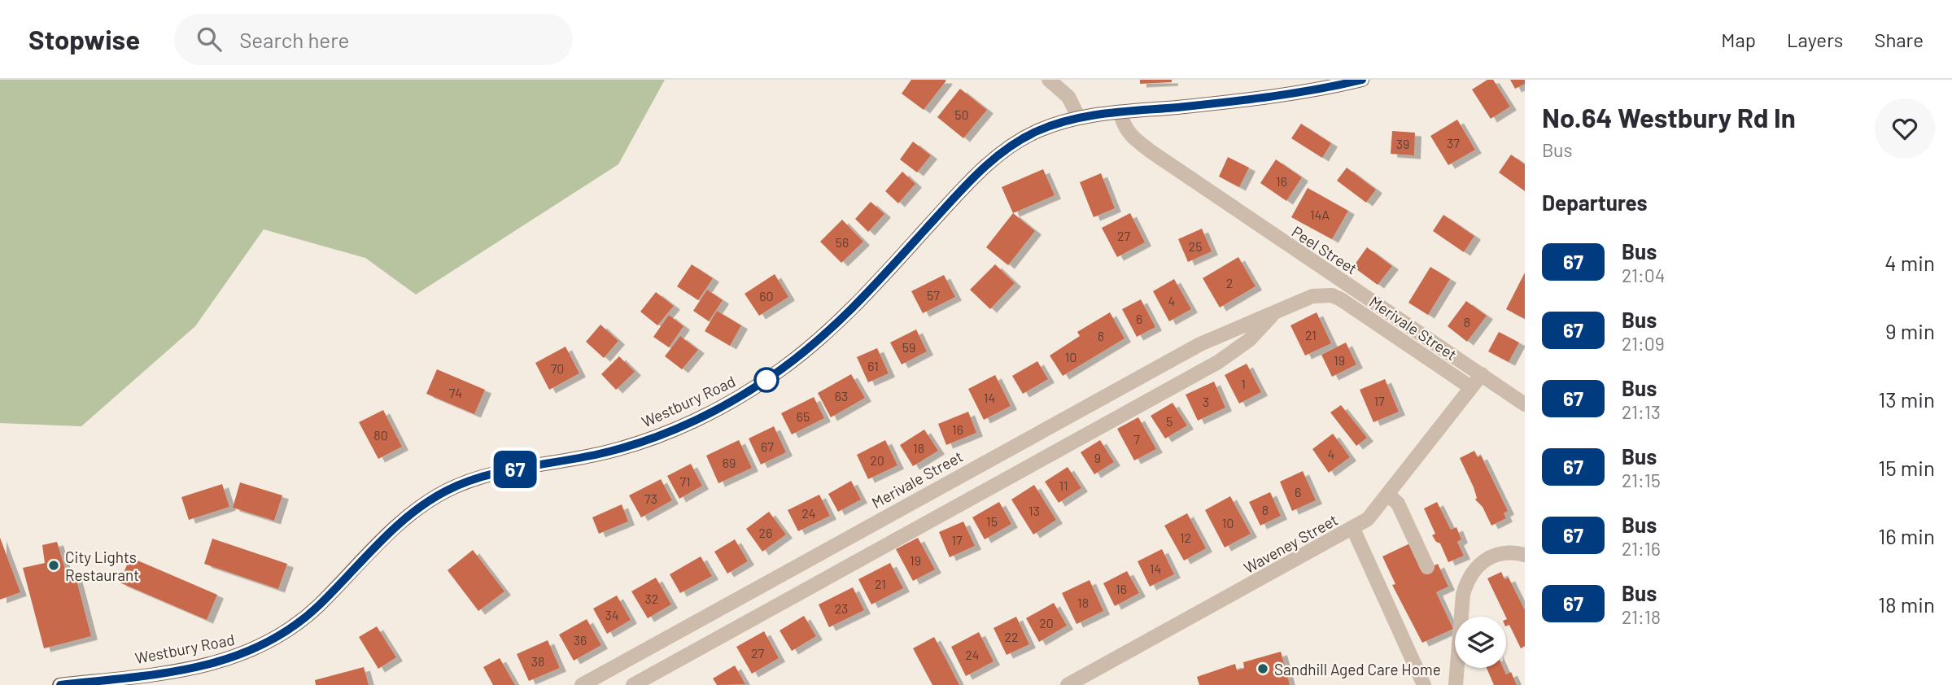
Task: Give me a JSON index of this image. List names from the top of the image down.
{
  "streets": {
    "main road": ["Westbury Road"],
    "street": ["Peel Street", "Merivale Street", "Waveney Street"]
  },
  "crossings": [
    ["Peel Street", "Westbury Road"],
    ["Peel Street", "Waveney Street"],
    ["Merivale Street", "Waveney Street"]
  ],
  "places": ["City Lights Restaurant", "Sandhill Aged Care Home"],
  "lines": ["bus line 67"],
  "house_numbers": [
    "50",
    "37",
    "39",
    "16",
    "14A",
    "27",
    "56",
    "25",
    "2",
    "57",
    "60",
    "4",
    "6",
    "8",
    "21",
    "8",
    "59",
    "10",
    "19",
    "61",
    "70",
    "1",
    "74",
    "63",
    "14",
    "17",
    "3",
    "65",
    "5",
    "16",
    "80",
    "7",
    "67",
    "18",
    "4",
    "9",
    "20",
    "69",
    "71",
    "11",
    "6",
    "73",
    "8",
    "13",
    "24",
    "15",
    "10",
    "26",
    "12",
    "17",
    "19",
    "14",
    "21",
    "16",
    "32",
    "18",
    "23",
    "34",
    "20",
    "22",
    "36",
    "27",
    "24",
    "38"
  ],
  "page": {
    "header": "Stopwise",
    "search": "Search here",
    "nav": ["Map", "Layers", "Share"],
    "on_map": "67",
    "heading": [
      ["No.64 Westbury Rd In", "Bus"],
      "Departures"
    ],
    "list": [
      {
        "mark": "67",
        "name": "Bus",
        "note": "21:04",
        "value": "4 min"
      },
      {
        "mark": "67",
        "name": "Bus",
        "note": "21:09",
        "value": "9 min"
      },
      {
        "mark": "67",
        "name": "Bus",
        "note": "21:13",
        "value": "13 min"
      },
      {
        "mark": "67",
        "name": "Bus",
        "note": "21:15",
        "value": "15 min"
      },
      {
        "mark": "67",
        "name": "Bus",
        "note": "21:16",
        "value": "16 min"
      },
      {
        "mark": "67",
        "name": "Bus",
        "note": "21:18",
        "value": "18 min"
      }
    ]
  }
}
